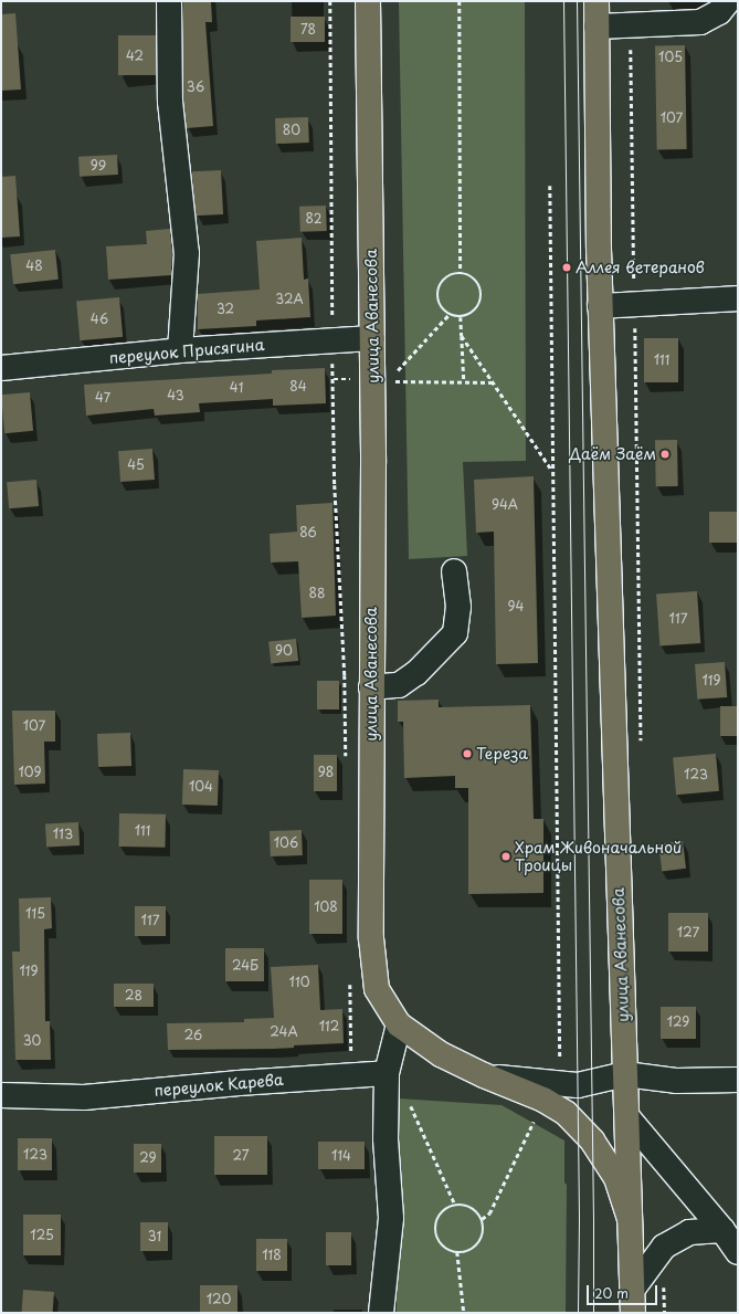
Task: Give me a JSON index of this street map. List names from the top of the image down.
{
  "streets": {
    "highway": ["улица Аванесова"],
    "street": ["переулок Присягина", "переулок Карева"]
  },
  "crossings": [
    ["улица Аванесова", "переулок Присягина"]
  ],
  "places": [
    "Аллея ветеранов",
    "Даём Заём",
    "Тереза",
    "Храм Живоначальной Троицы"
  ],
  "house_numbers": [
    "78",
    "42",
    "105",
    "36",
    "107",
    "80",
    "99",
    "82",
    "48",
    "32А",
    "32",
    "46",
    "111",
    "84",
    "41",
    "43",
    "47",
    "45",
    "94А",
    "86",
    "88",
    "94",
    "117",
    "90",
    "119",
    "107",
    "109",
    "98",
    "123",
    "104",
    "111",
    "113",
    "106",
    "108",
    "115",
    "117",
    "127",
    "24Б",
    "119",
    "110",
    "28",
    "129",
    "112",
    "24А",
    "26",
    "30",
    "123",
    "27",
    "114",
    "29",
    "125",
    "31",
    "118",
    "120"
  ],
  "scale_bar": "20 m"
}
